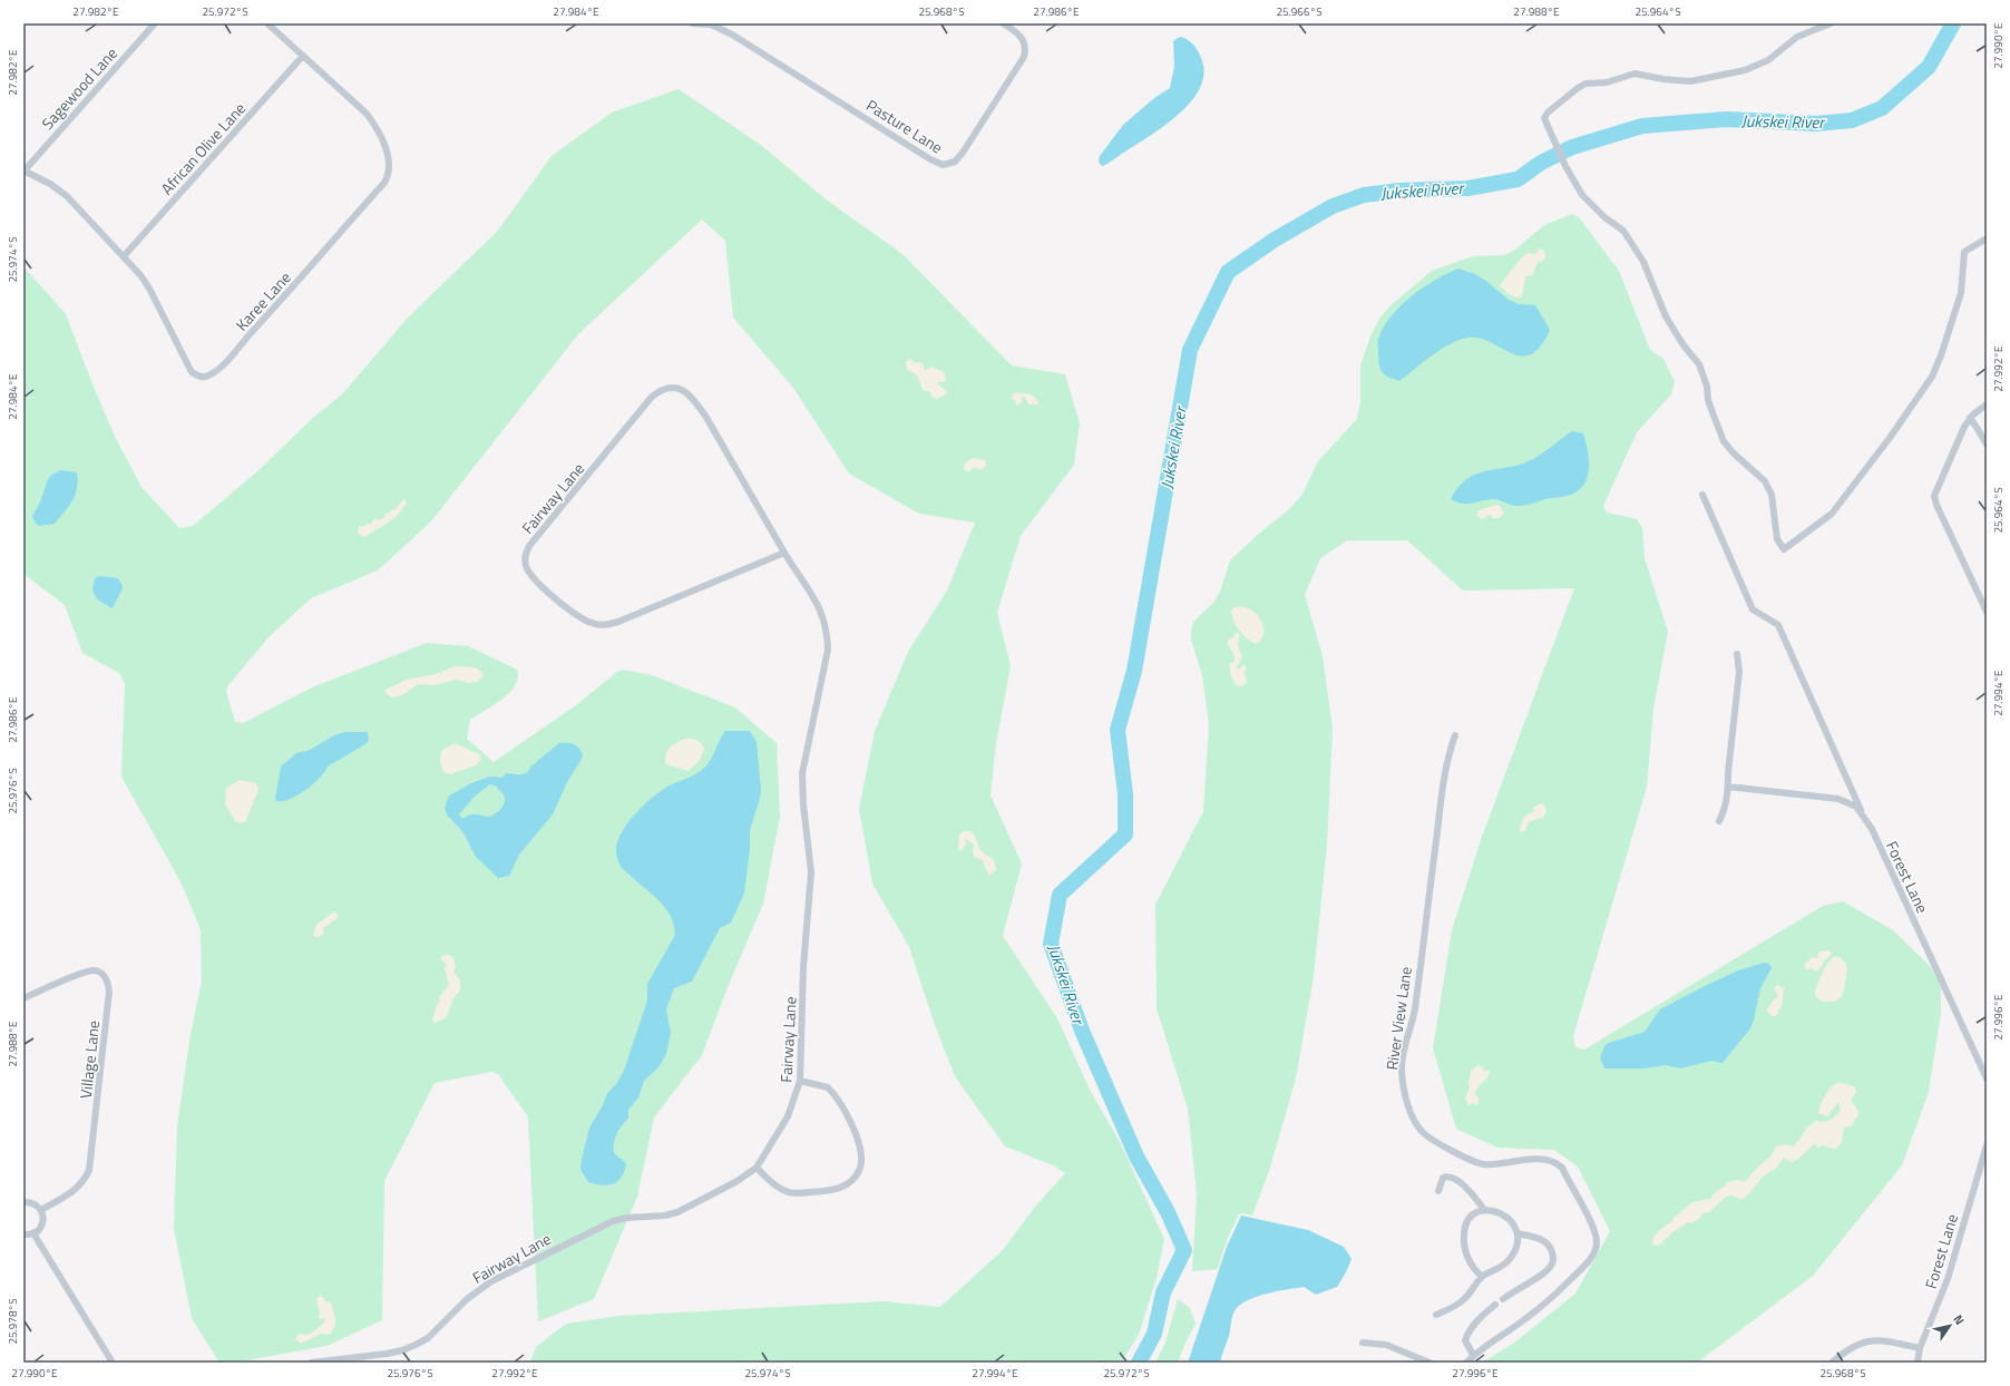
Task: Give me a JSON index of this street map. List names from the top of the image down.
{
  "streets": {
    "street": [
      "Sagewood Lane",
      "Pasture Lane",
      "African Olive Lane",
      "Karee Lane",
      "Fairway Lane",
      "Forest Lane",
      "River View Lane",
      "Village Lane"
    ]
  },
  "crossings": [
    ["Sagewood Lane", "Karee Lane"],
    ["African Olive Lane", "Karee Lane"]
  ],
  "water": ["Jukskei River"],
  "north": "top right",
  "coordinates": [
    "27.982°E",
    "25.972°S",
    "27.984°E",
    "25.968°S",
    "27.986°E",
    "25.966°S",
    "27.988°E",
    "25.964°S",
    "27.990°E",
    "25.974°S",
    "27.992°E",
    "27.994°E",
    "25.976°S",
    "27.996°E",
    "25.978°S"
  ]
}
